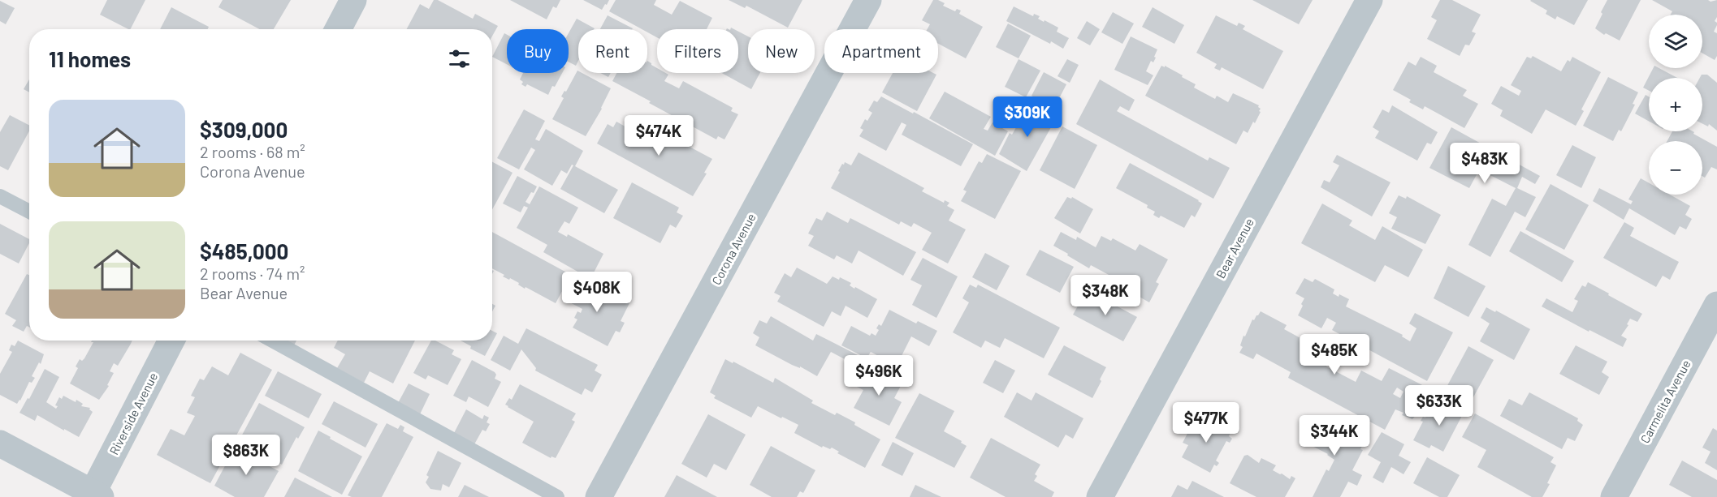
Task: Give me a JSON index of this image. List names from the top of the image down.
{
  "streets": {
    "street": [
      "Bear Avenue",
      "Corona Avenue",
      "Carmelita Avenue",
      "Riverside Avenue"
    ]
  },
  "page": {
    "map_buttons": ["+", "−"],
    "chip": [
      "Buy",
      "Rent",
      "Filters",
      "New",
      "Apartment"
    ],
    "heading": "11 homes",
    "list": [
      {
        "name": "$309,000",
        "note": "2 rooms · 68 m² · Corona Avenue"
      },
      {
        "name": "$485,000",
        "note": "2 rooms · 74 m² · Bear Avenue"
      }
    ],
    "price": [
      "$309K",
      "$474K",
      "$483K",
      "$408K",
      "$348K",
      "$485K",
      "$496K",
      "$633K",
      "$477K",
      "$344K",
      "$863K"
    ]
  }
}
